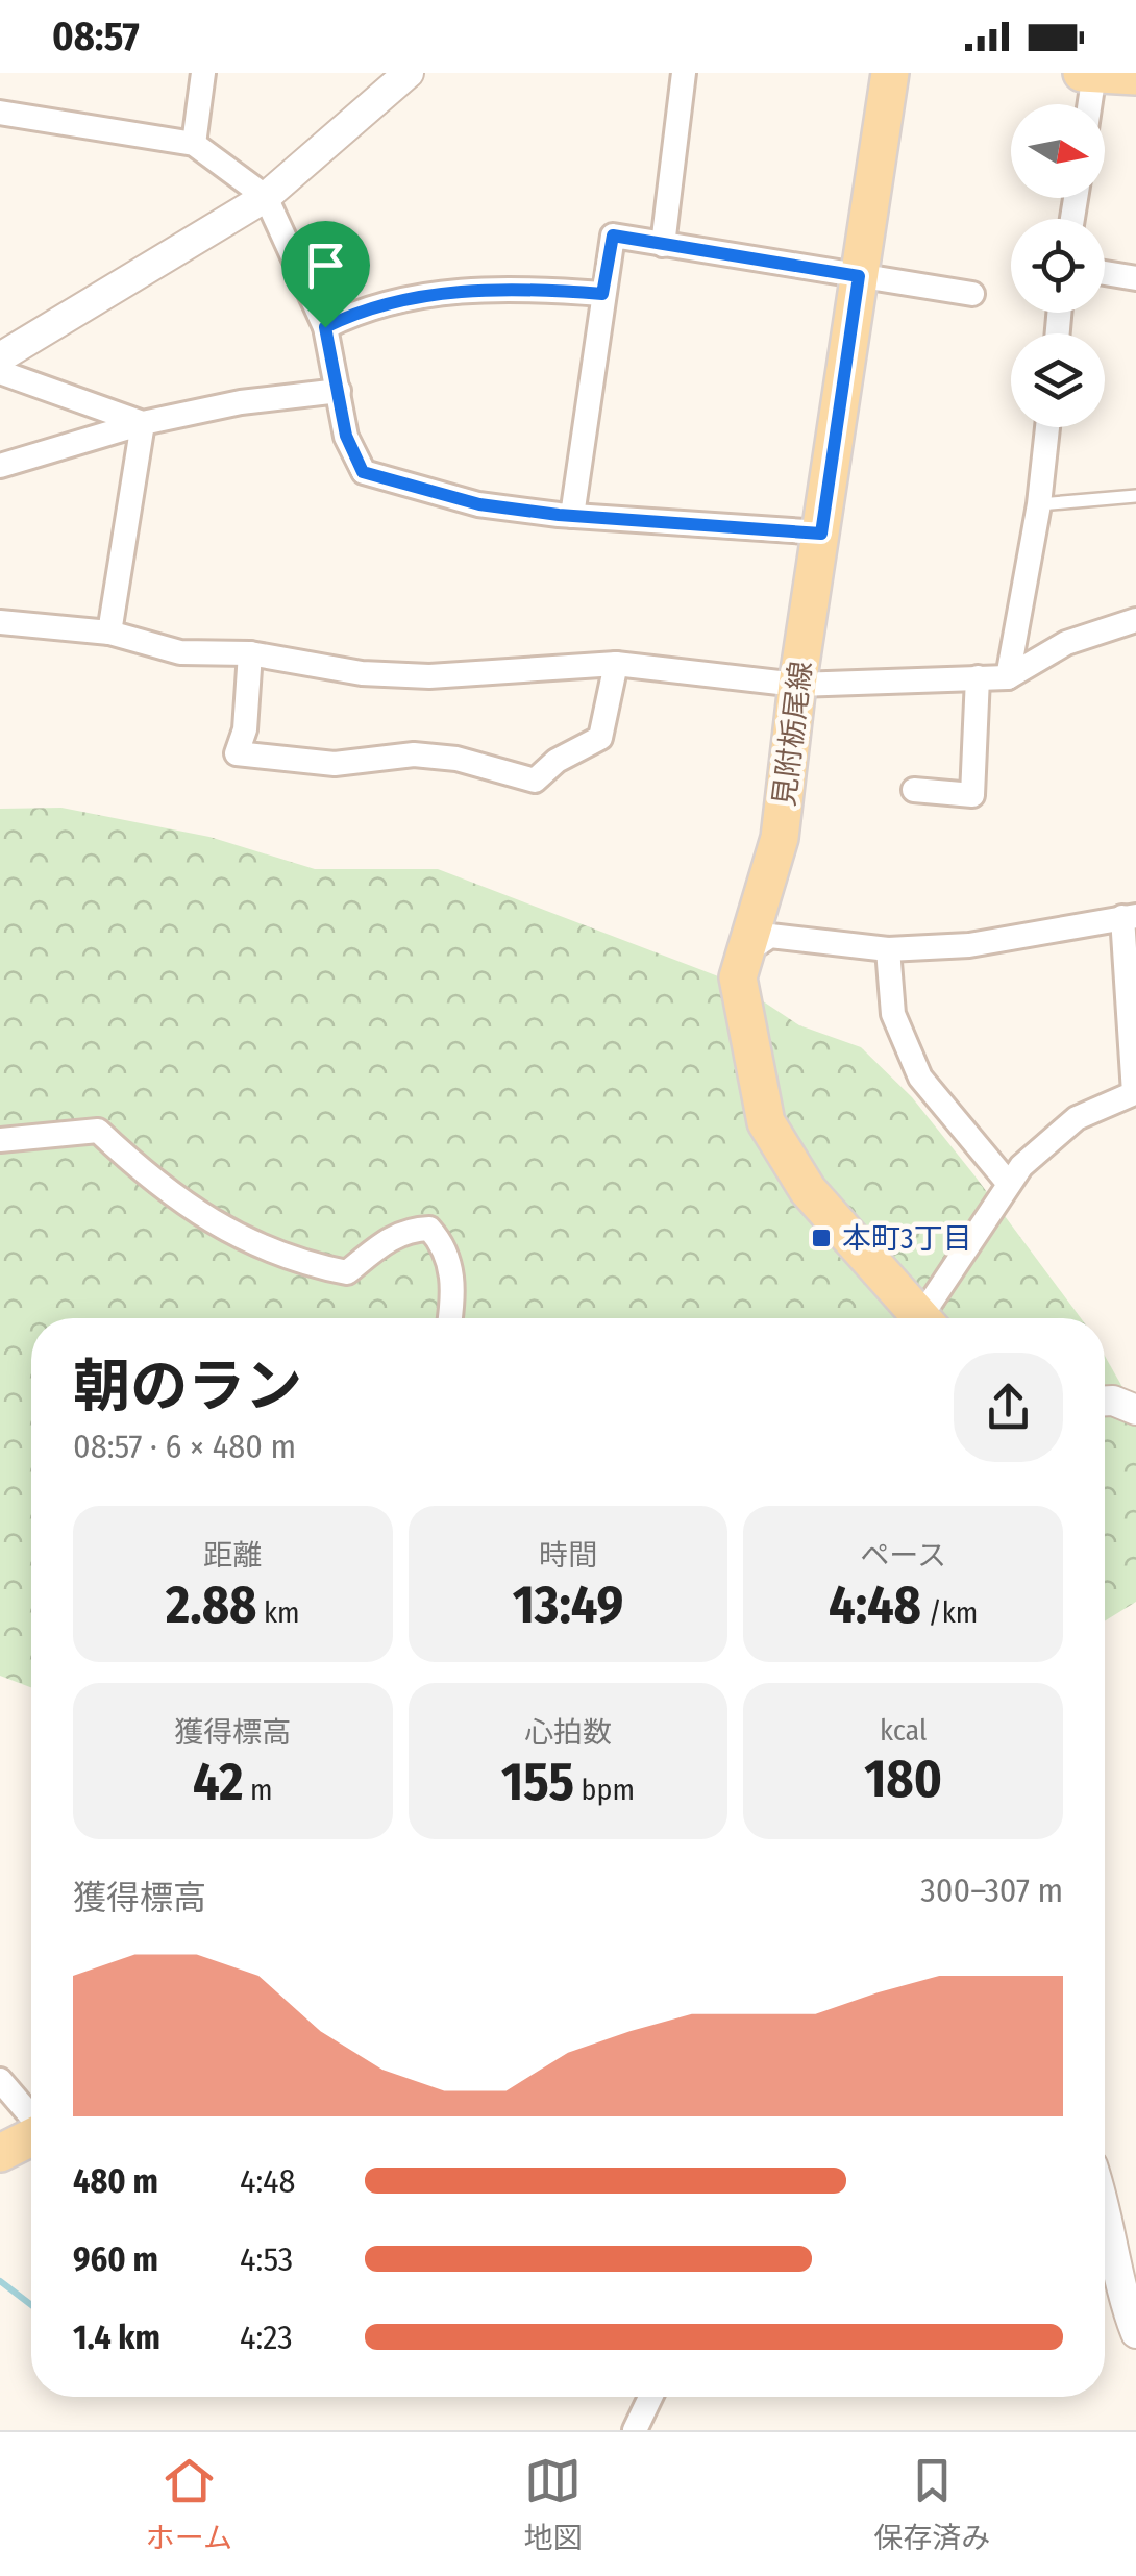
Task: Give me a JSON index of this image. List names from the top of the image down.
{
  "streets": {
    "main road": ["見附栃尾線"]
  },
  "places": {
    "transit": ["本町3丁目"]
  },
  "north": "right",
  "page": {
    "status": "08:57",
    "heading": ["朝のラン", "08:57 · 6 × 480 m"],
    "stats": [
      ["距離", "2.88 km"],
      ["時間", "13:49"],
      ["ペース", "4:48 /km"],
      ["獲得標高", "42 m"],
      ["心拍数", "155 bpm"],
      ["kcal", "180"]
    ],
    "chart": ["獲得標高", "300–307 m"],
    "list": [
      {
        "name": "480 m",
        "note": "4:48"
      },
      {
        "name": "960 m",
        "note": "4:53"
      },
      {
        "name": "1.4 km",
        "note": "4:23"
      }
    ],
    "tabs": ["ホーム", "地図", "保存済み"]
  }
}
